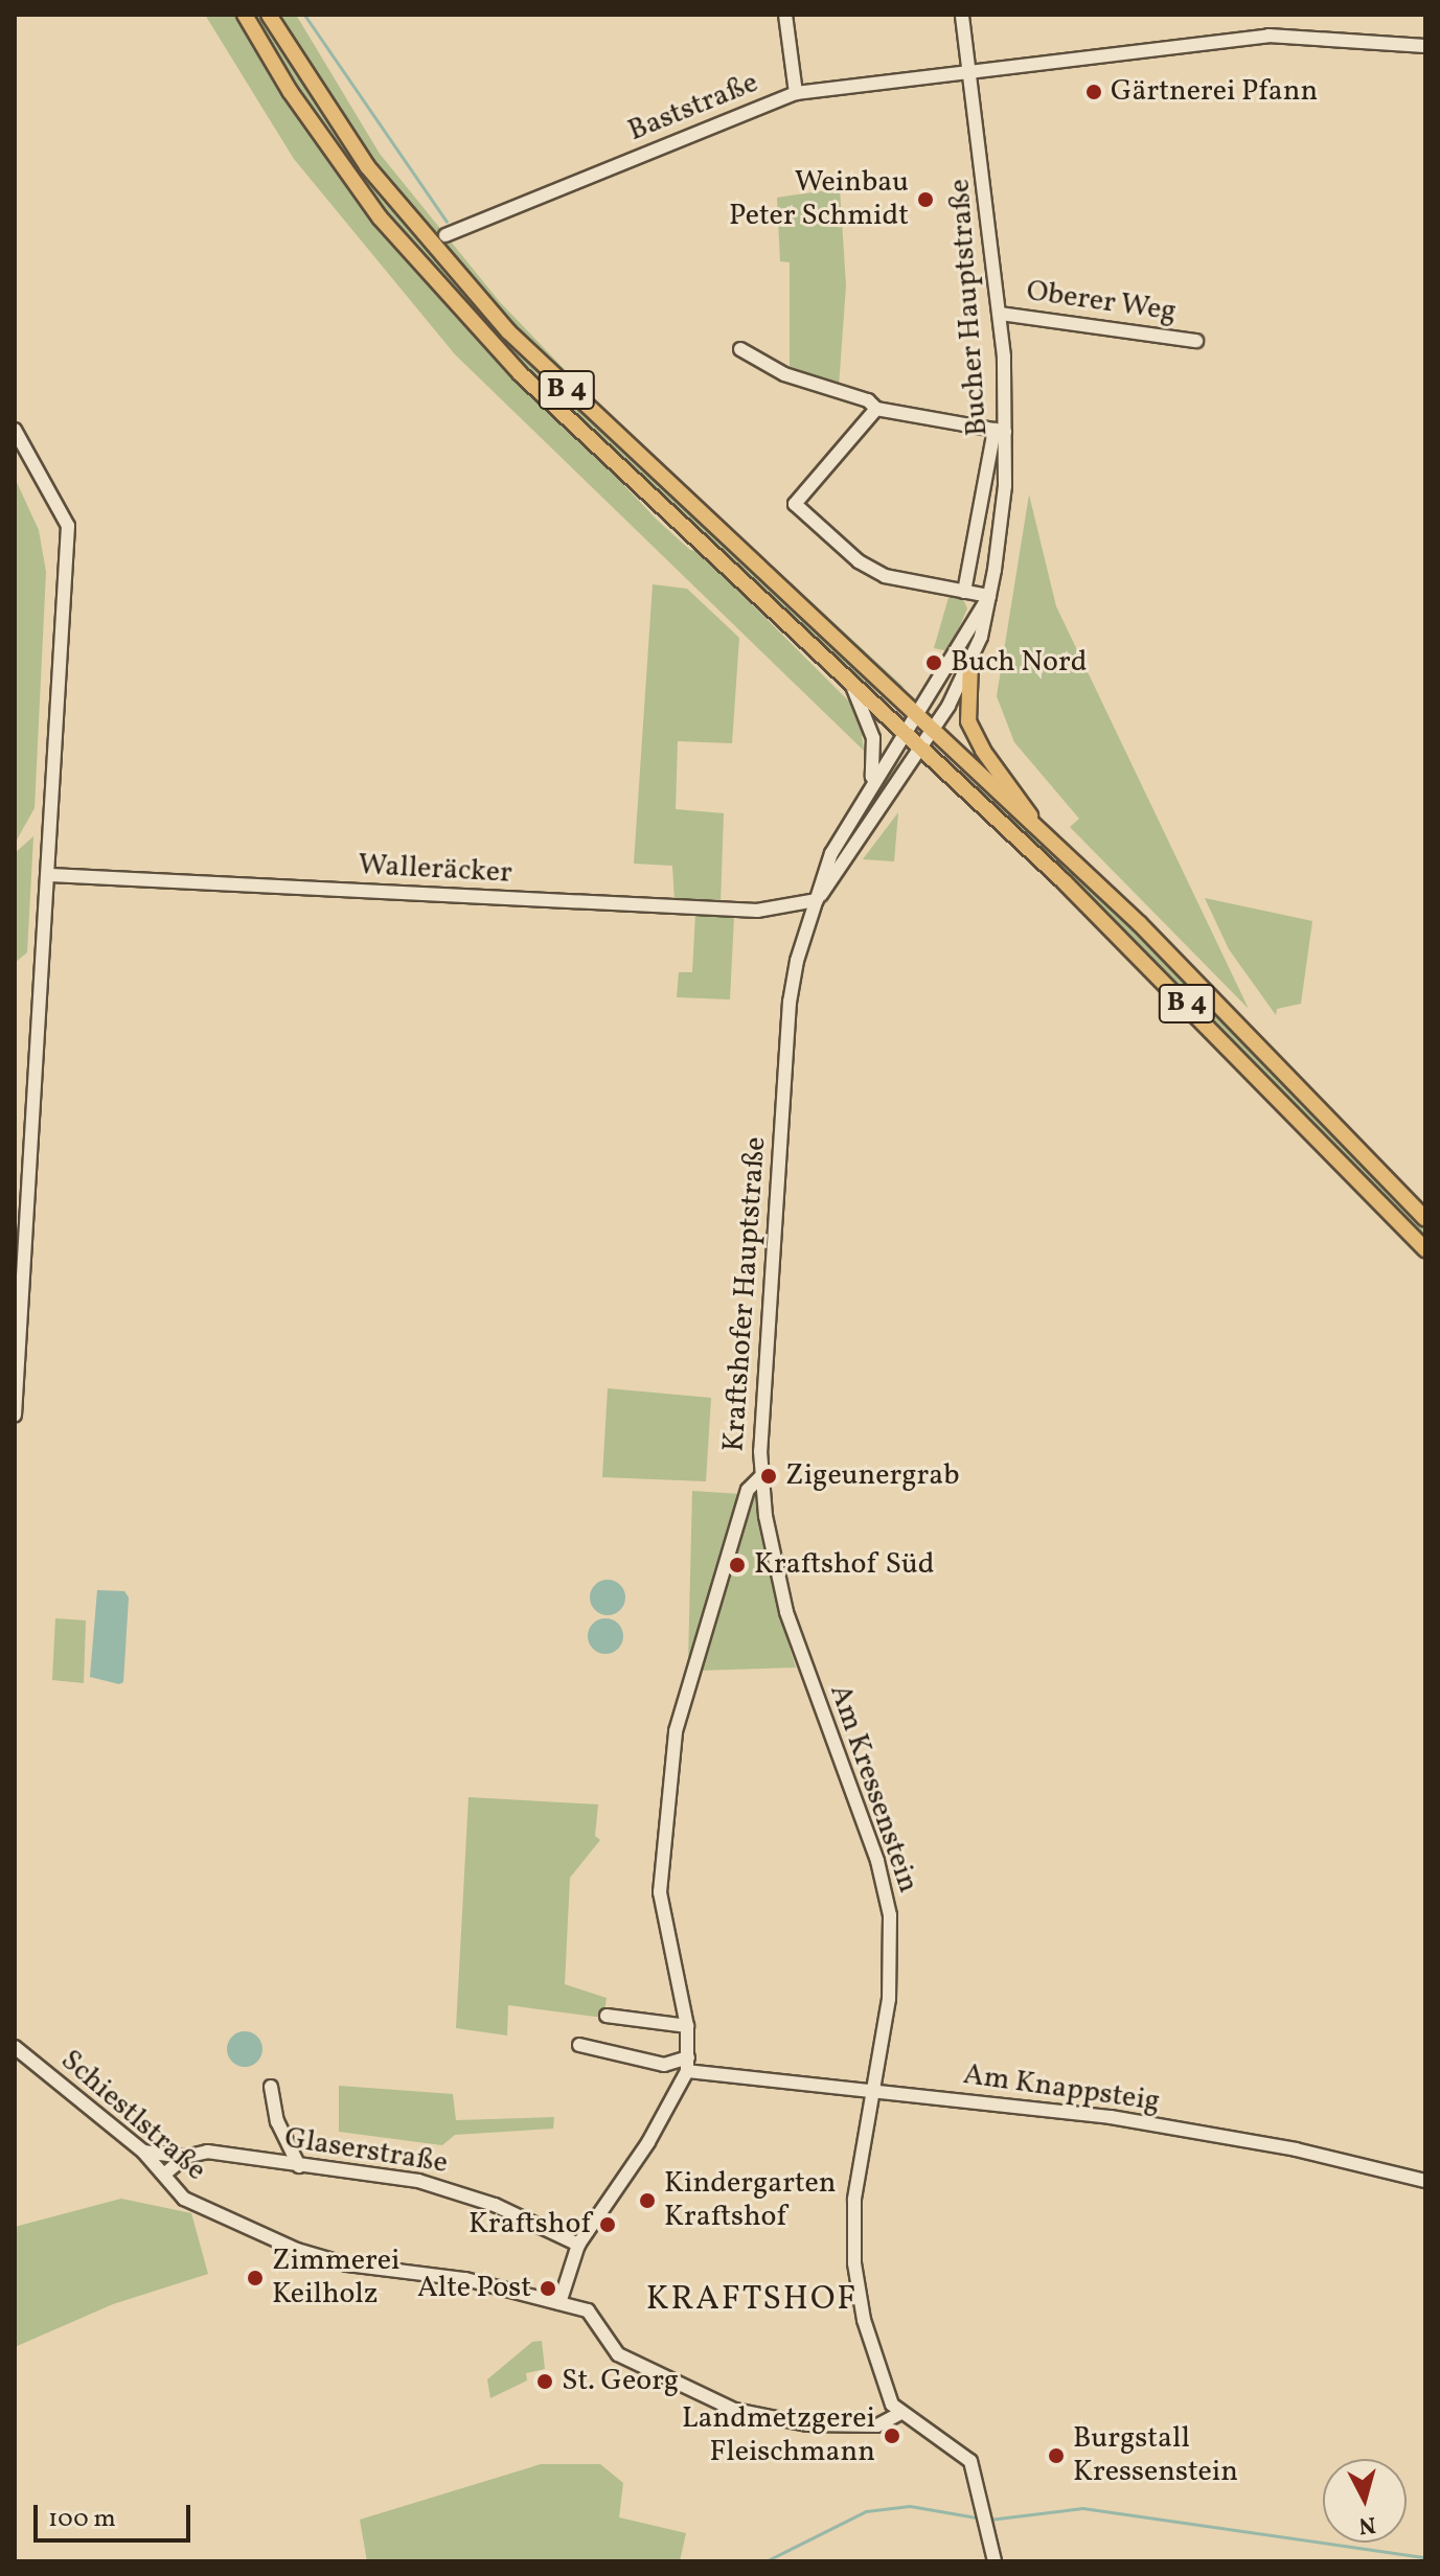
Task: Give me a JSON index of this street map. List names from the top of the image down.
{
  "streets": {
    "main road": ["B 4"],
    "street": [
      "Baststraße",
      "Oberer Weg",
      "Bucher Hauptstraße",
      "Walleräcker",
      "Kraftshofer Hauptstraße",
      "Am Kressenstein",
      "Am Knappsteig",
      "Schiestlstraße",
      "Glaserstraße"
    ]
  },
  "crossings": [
    ["Baststraße", "Bucher Hauptstraße"],
    ["Oberer Weg", "Bucher Hauptstraße"],
    ["Bucher Hauptstraße", "B 4"],
    ["Bucher Hauptstraße", "Kraftshofer Hauptstraße"],
    ["B 4", "Kraftshofer Hauptstraße"],
    ["Walleräcker", "Kraftshofer Hauptstraße"],
    ["Kraftshofer Hauptstraße", "Am Kressenstein"],
    ["Kraftshofer Hauptstraße", "Am Knappsteig"],
    ["Am Kressenstein", "Am Knappsteig"],
    ["Schiestlstraße", "Glaserstraße"]
  ],
  "districts": ["KRAFTSHOF"],
  "places": [
    "Gärtnerei Pfann",
    "Weinbau Peter Schmidt",
    "Buch Nord",
    "Zigeunergrab",
    "Kraftshof Süd",
    "Kindergarten Kraftshof",
    "Kraftshof",
    "Zimmerei Keilholz",
    "Alte Post",
    "St. Georg",
    "Landmetzgerei Fleischmann",
    "Burgstall Kressenstein"
  ],
  "scale_bar": "100 m",
  "north": "bottom"
}
